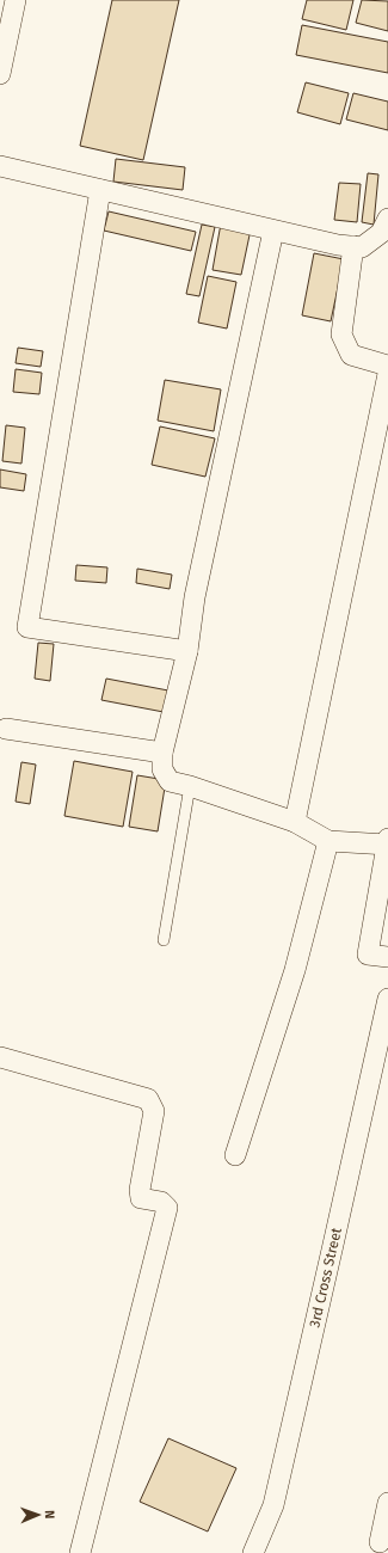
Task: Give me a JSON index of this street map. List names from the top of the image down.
{
  "streets": {
    "street": ["3rd Cross Street"]
  },
  "north": "right"
}
